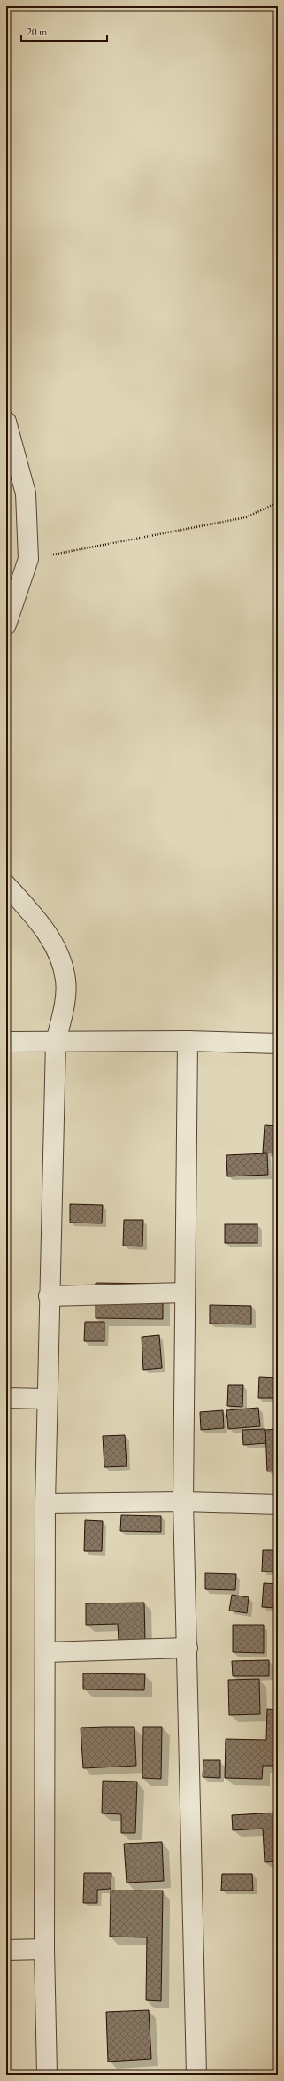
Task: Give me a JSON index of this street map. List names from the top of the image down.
{
  "scale_bar": "20 m"
}
